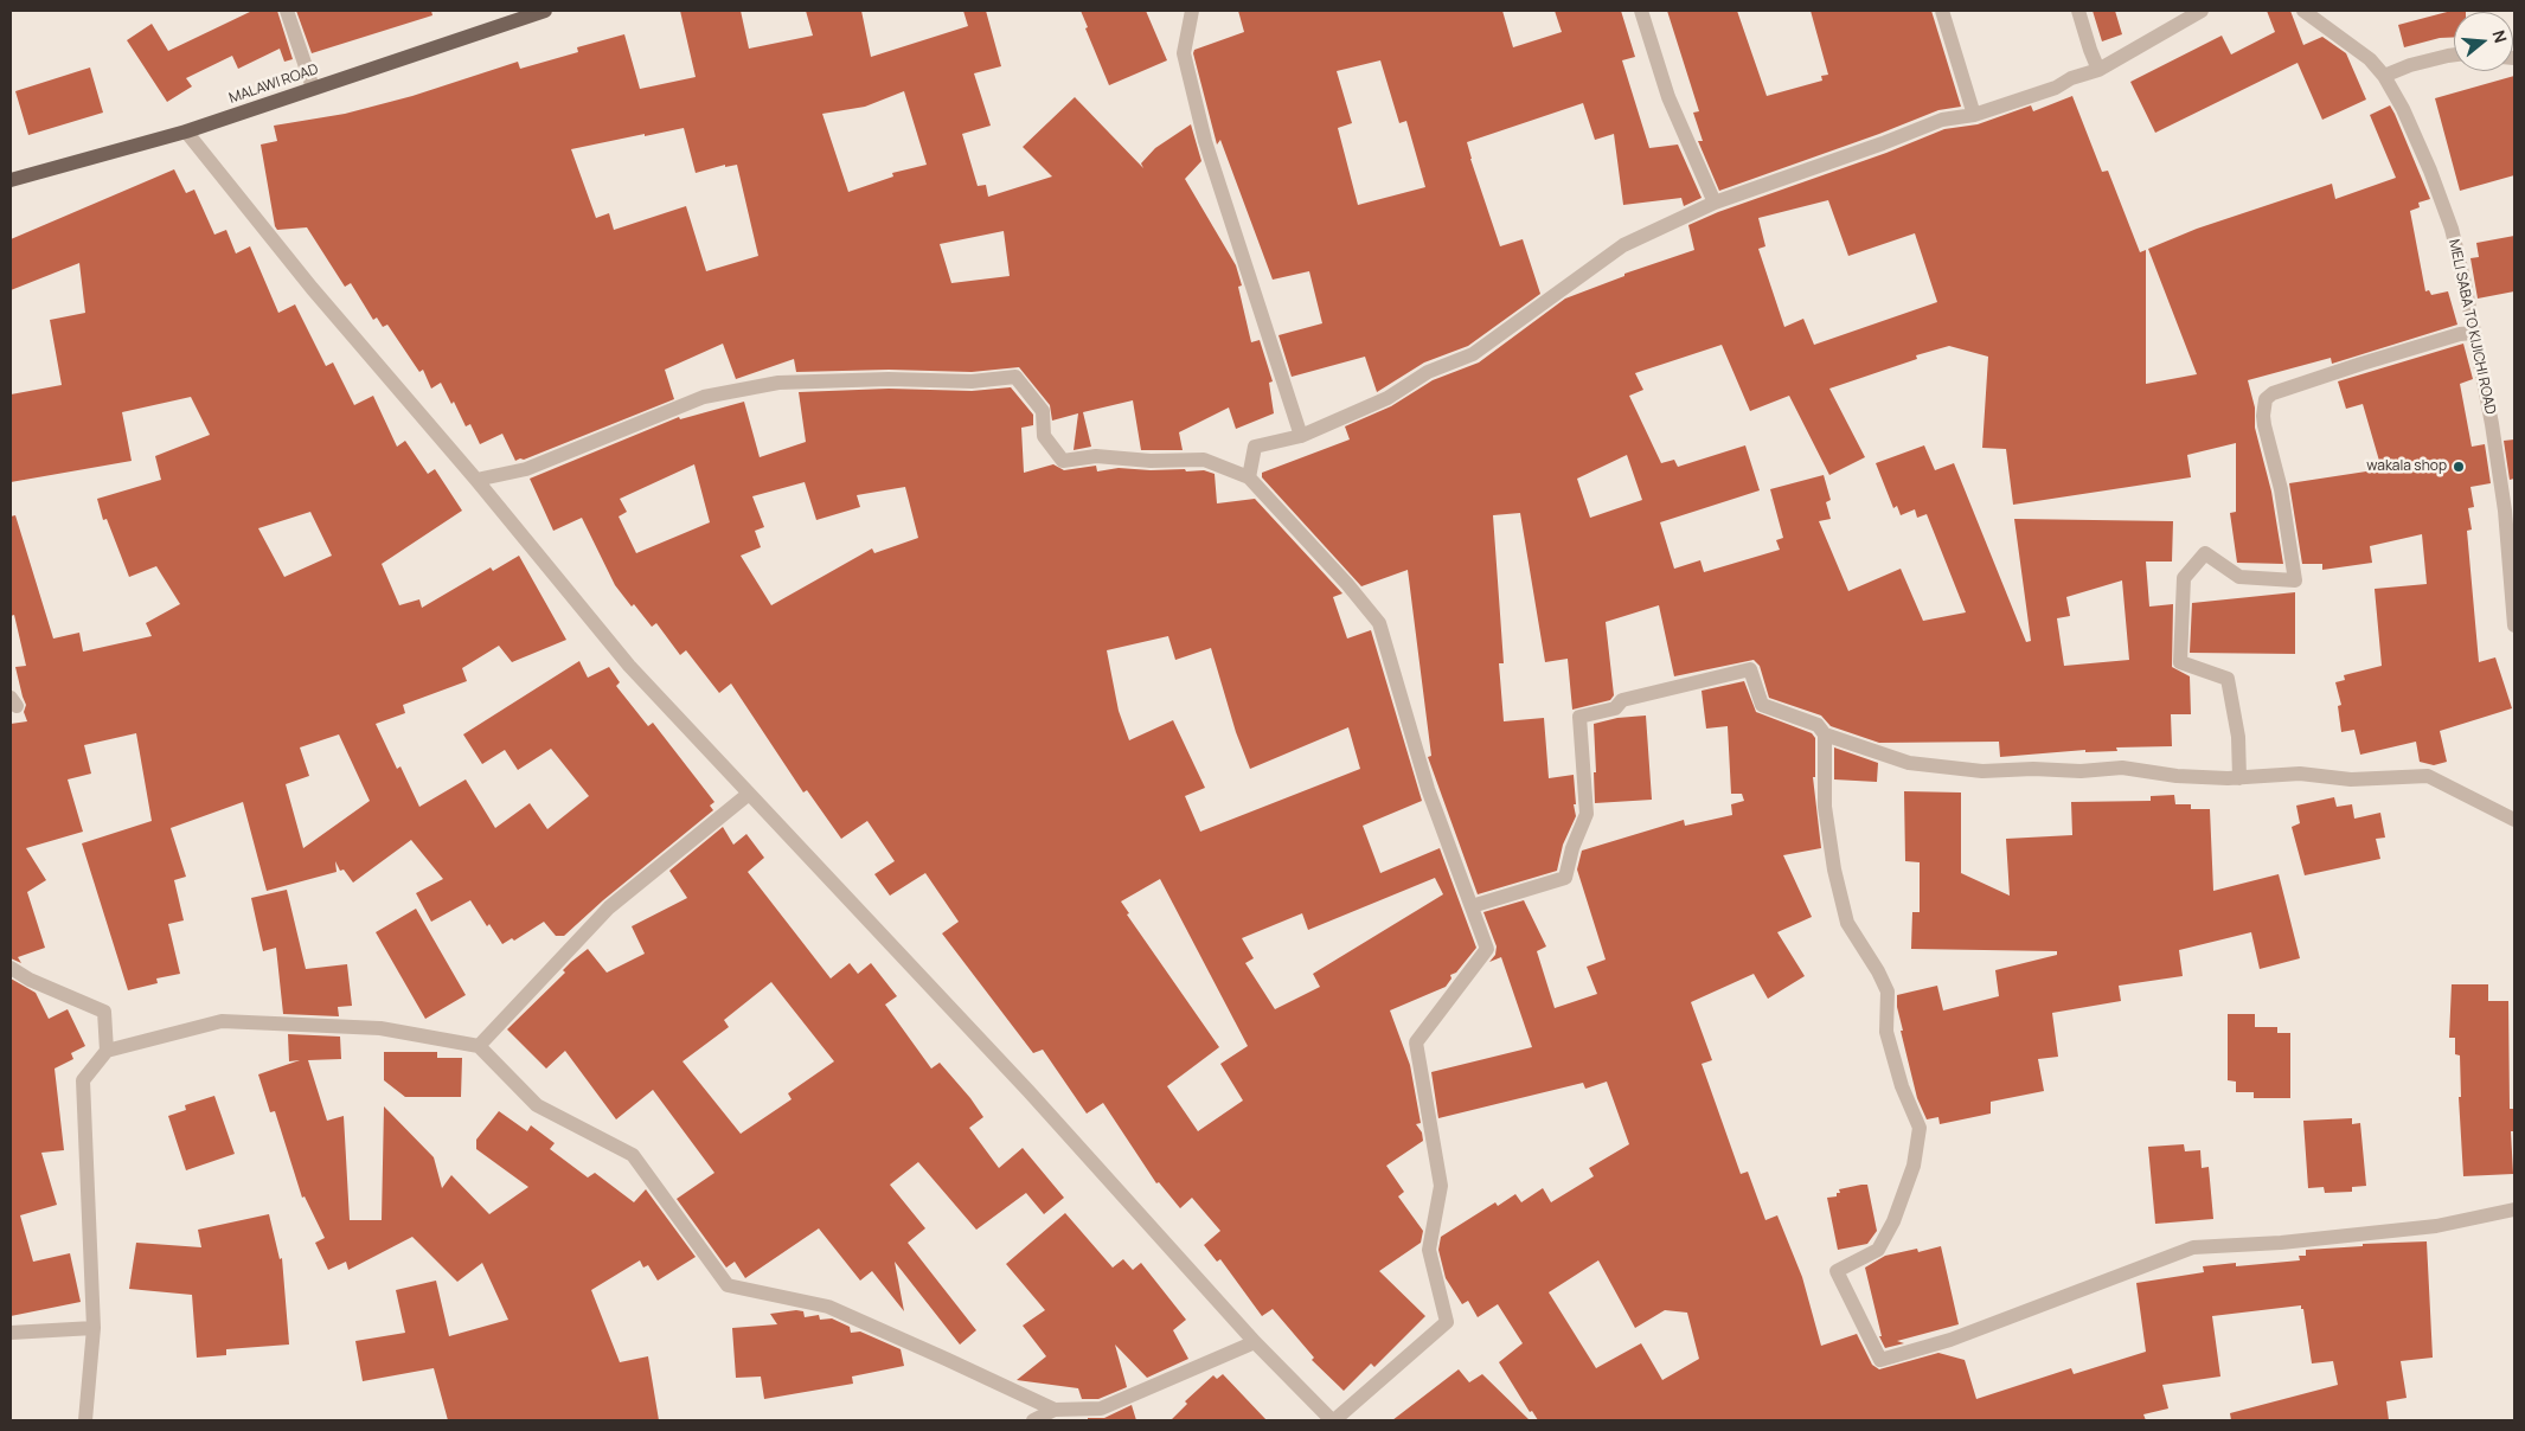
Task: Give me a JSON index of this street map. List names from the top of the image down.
{
  "streets": {
    "main road": ["MALAWI ROAD"],
    "street": ["MELI SABA TO KIJICHI ROAD"]
  },
  "places": ["wakala shop"],
  "north": "right"
}
